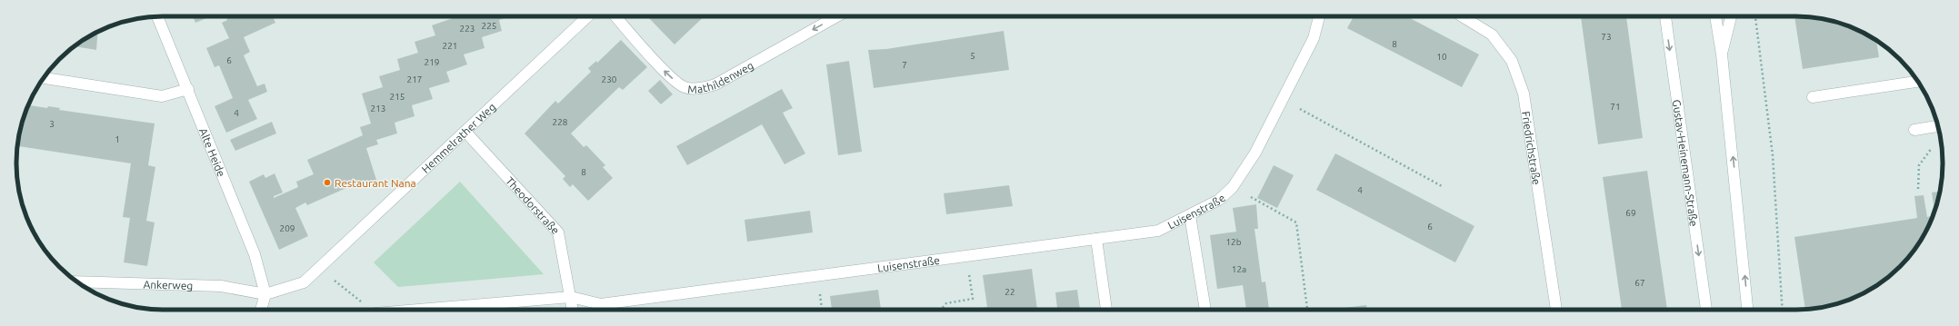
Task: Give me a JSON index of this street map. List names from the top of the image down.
{
  "streets": {
    "street": [
      "Mathildenweg",
      "Hemmelrather Weg",
      "Friedrichstraße",
      "Alte Heide",
      "Gustav-Heinemann-Straße",
      "Theodorstraße",
      "Luisenstraße",
      "Ankerweg"
    ]
  },
  "crossings": [
    ["Hemmelrather Weg", "Alte Heide"],
    ["Hemmelrather Weg", "Theodorstraße"],
    ["Hemmelrather Weg", "Ankerweg"],
    ["Alte Heide", "Ankerweg"],
    ["Theodorstraße", "Luisenstraße"]
  ],
  "one_way": ["Mathildenweg"],
  "places": ["Restaurant Nana"],
  "house_numbers": [
    "225",
    "223",
    "73",
    "8",
    "221",
    "5",
    "10",
    "6",
    "219",
    "7",
    "217",
    "230",
    "215",
    "71",
    "213",
    "4",
    "228",
    "3",
    "1",
    "8",
    "4",
    "69",
    "6",
    "209",
    "12b",
    "12a",
    "67",
    "22"
  ]
}
